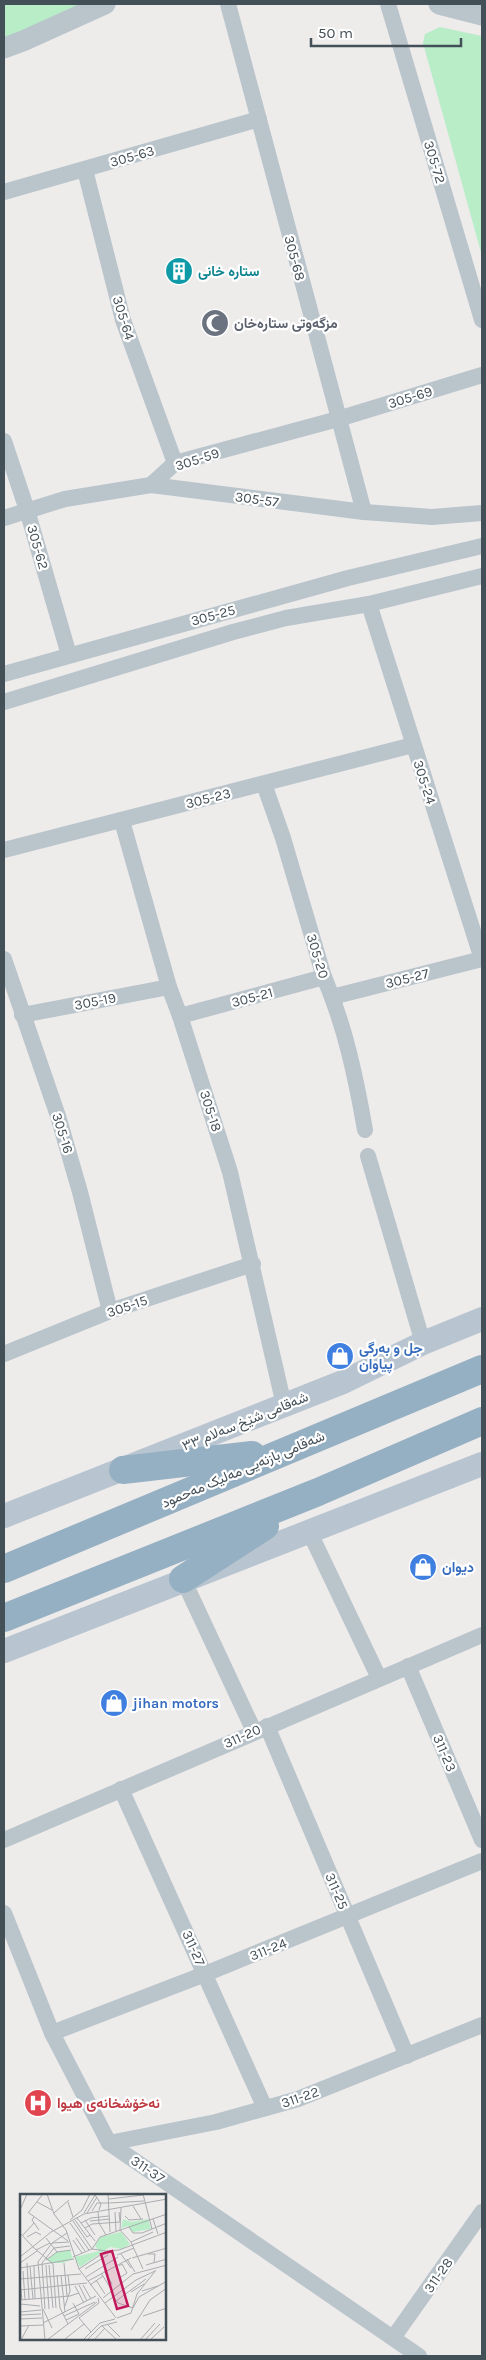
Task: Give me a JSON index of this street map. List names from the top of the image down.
{
  "streets": {
    "highway": ["شەقامی بازنەیی مەلیک مەحمود"],
    "main road": ["شەقامی شێخ سەلام ٣٣"],
    "street": [
      "305-63",
      "305-72",
      "305-68",
      "305-64",
      "305-69",
      "305-59",
      "305-57",
      "305-62",
      "305-25",
      "305-24",
      "305-23",
      "305-20",
      "305-27",
      "305-21",
      "305-19",
      "305-18",
      "305-16",
      "305-15",
      "311-20",
      "311-23",
      "311-25",
      "311-27",
      "311-24",
      "311-22",
      "311-37",
      "311-28"
    ]
  },
  "crossings": [
    ["305-63", "305-68"],
    ["305-63", "305-64"],
    ["305-68", "305-69"],
    ["305-68", "305-59"],
    ["305-68", "305-57"],
    ["305-64", "305-59"],
    ["305-69", "305-59"],
    ["305-59", "305-57"],
    ["305-62", "305-25"],
    ["305-24", "305-23"],
    ["305-24", "305-27"],
    ["305-23", "305-20"],
    ["305-23", "305-18"],
    ["305-20", "305-27"],
    ["305-20", "305-21"],
    ["305-21", "305-18"],
    ["305-19", "305-18"],
    ["305-19", "305-16"],
    ["305-18", "305-15"],
    ["305-18", "شەقامی شێخ سەلام ٣٣"],
    ["305-16", "305-15"],
    ["311-20", "311-23"],
    ["311-20", "311-25"],
    ["311-20", "311-27"],
    ["311-25", "311-24"],
    ["311-25", "311-22"],
    ["311-27", "311-24"],
    ["311-27", "311-22"],
    ["311-24", "311-37"],
    ["311-22", "311-37"],
    ["311-37", "311-28"]
  ],
  "places": {
    "building": ["ستاره خانی"],
    "mosque": ["مزگەوتی ستارەخان"],
    "shop": ["جل و بەرگی پیاوان", "دیوان", "jihan motors"],
    "hospital": ["نەخۆشخانەی هیوا"]
  },
  "scale_bar": "50 m"
}
